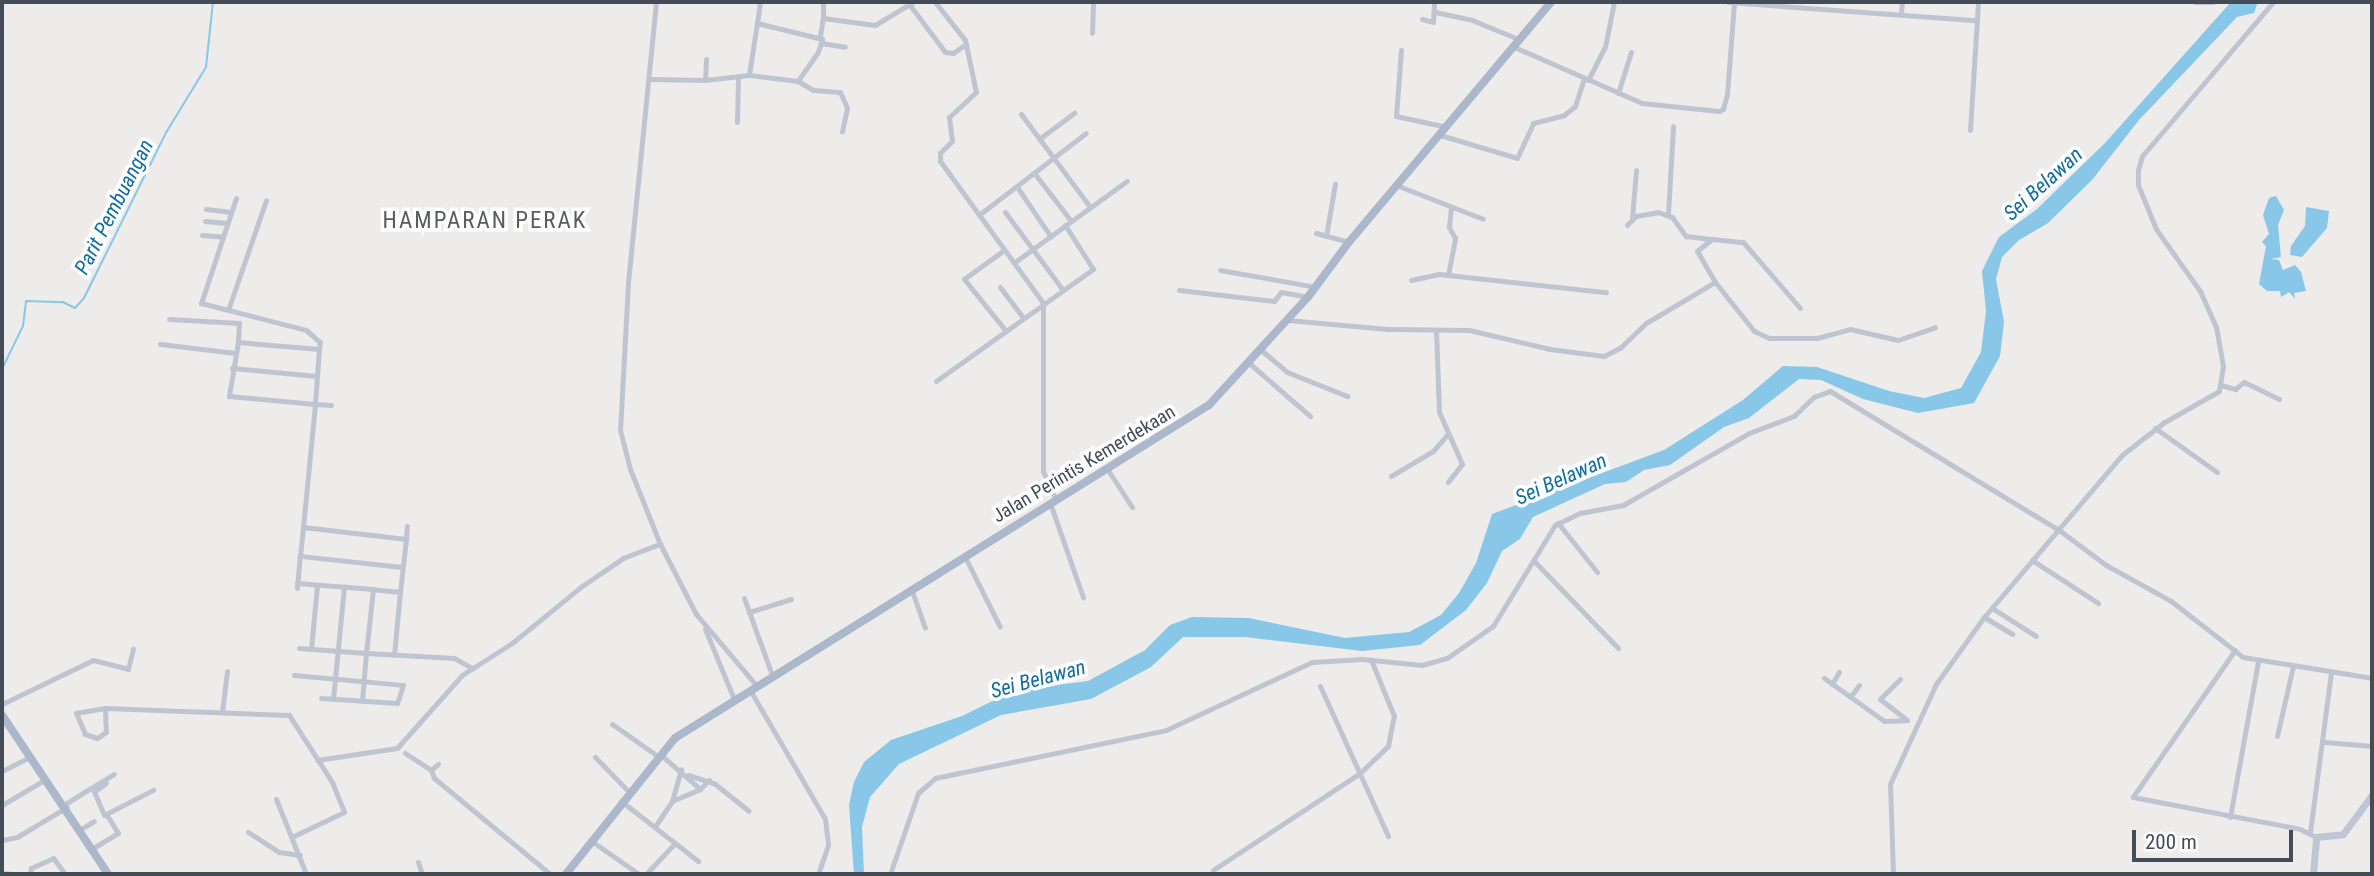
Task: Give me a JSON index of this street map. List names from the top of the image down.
{
  "streets": {
    "main road": ["Jalan Perintis Kemerdekaan"]
  },
  "districts": ["HAMPARAN PERAK"],
  "water": ["Sei Belawan", "Parit Pembuangan"],
  "scale_bar": "200 m"
}
